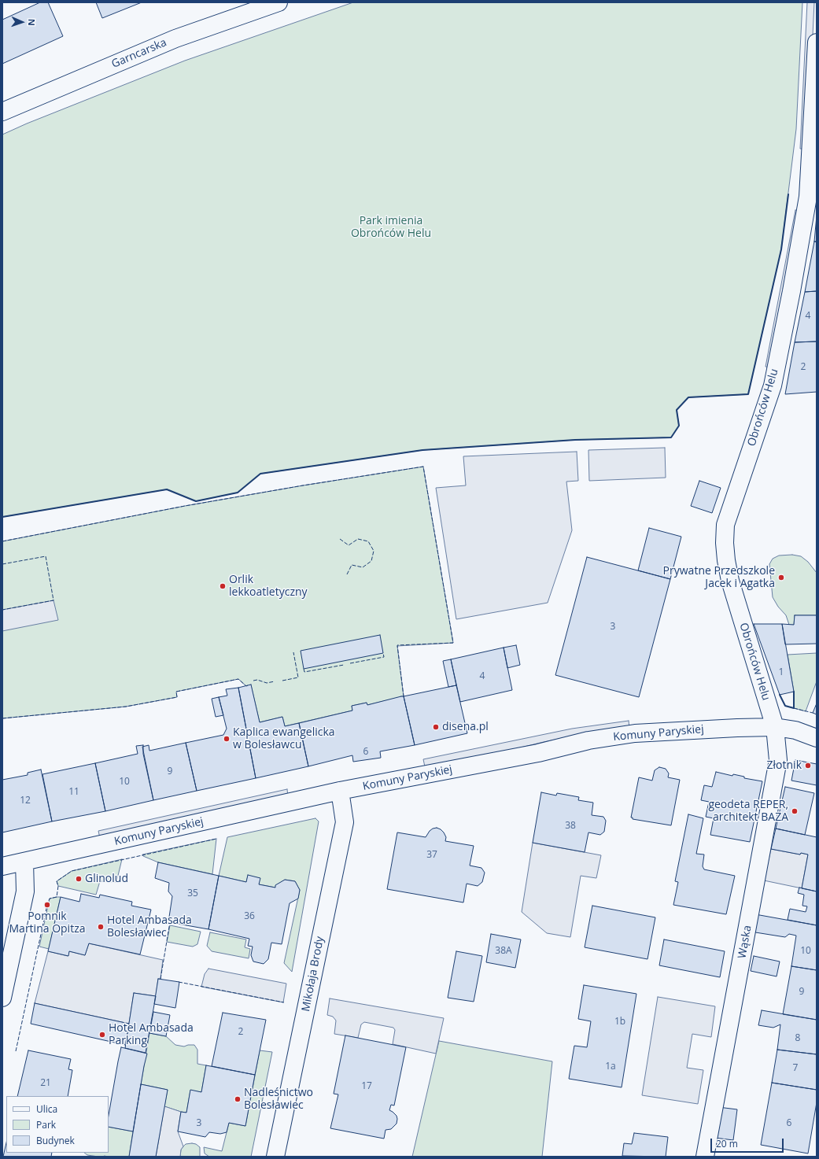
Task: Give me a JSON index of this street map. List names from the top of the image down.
{
  "streets": {
    "street": [
      "Garncarska",
      "Obrońców Helu",
      "Komuny Paryskiej",
      "Wąska",
      "Mikołaja Brody"
    ]
  },
  "crossings": [
    ["Obrońców Helu", "Komuny Paryskiej"],
    ["Obrońców Helu", "Wąska"],
    ["Komuny Paryskiej", "Wąska"],
    ["Komuny Paryskiej", "Mikołaja Brody"]
  ],
  "parks": ["Park imienia Obrońców Helu"],
  "places": [
    "Prywatne Przedszkole Jacek i Agatka",
    "Orlik lekkoatletyczny",
    "disena.pl",
    "Kaplica ewangelicka w Bolesławcu",
    "Złotnik",
    "geodeta REPER, architekt BAZA",
    "Glinolud",
    "Pomnik Martina Opitza",
    "Hotel Ambasada Bolesławiec",
    "Hotel Ambasada Parking",
    "Nadleśnictwo Bolesławiec"
  ],
  "house_numbers": [
    "4",
    "2",
    "3",
    "1",
    "4",
    "6",
    "9",
    "10",
    "11",
    "12",
    "38",
    "37",
    "35",
    "36",
    "38A",
    "10",
    "9",
    "1b",
    "2",
    "8",
    "1a",
    "7",
    "21",
    "17",
    "3",
    "6"
  ],
  "legend": ["Ulica", "Park", "Budynek"],
  "scale_bar": "20 m",
  "north": "right"
}
